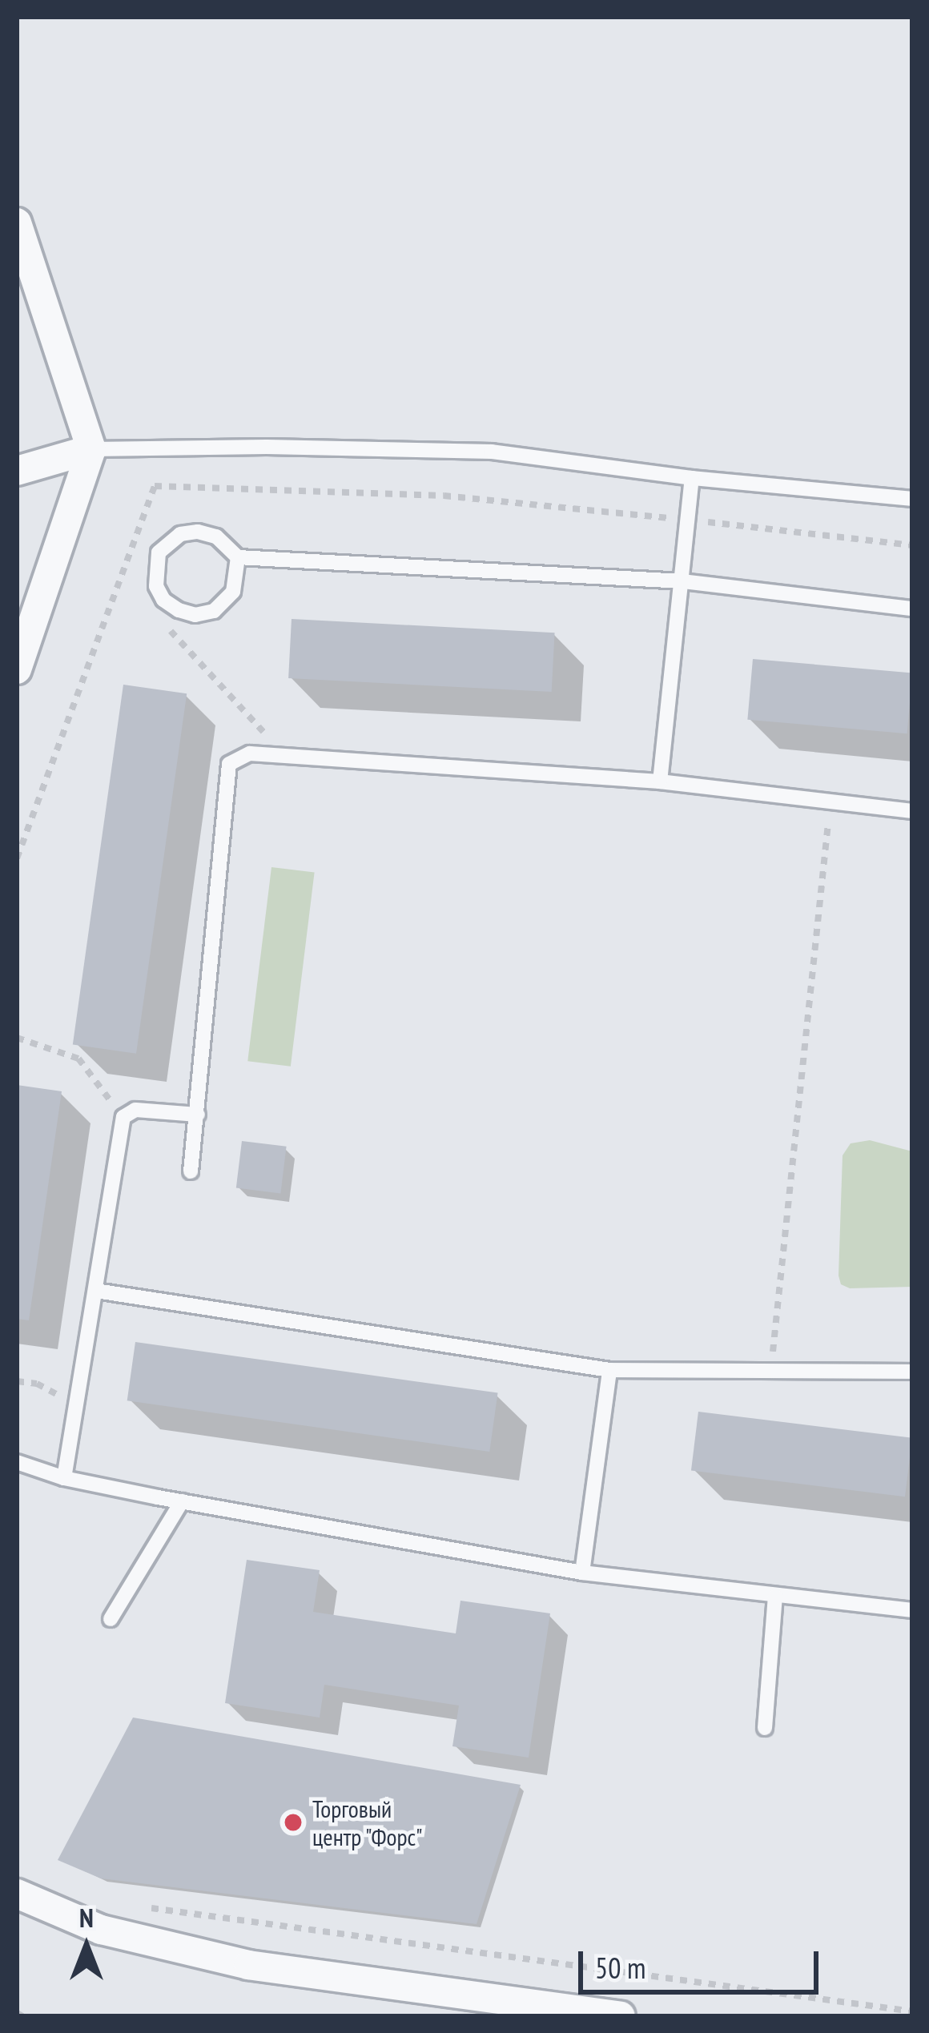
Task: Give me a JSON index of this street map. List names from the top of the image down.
{
  "places": ["Торговый центр \"Форс\""],
  "scale_bar": "50 m",
  "north": "top"
}
